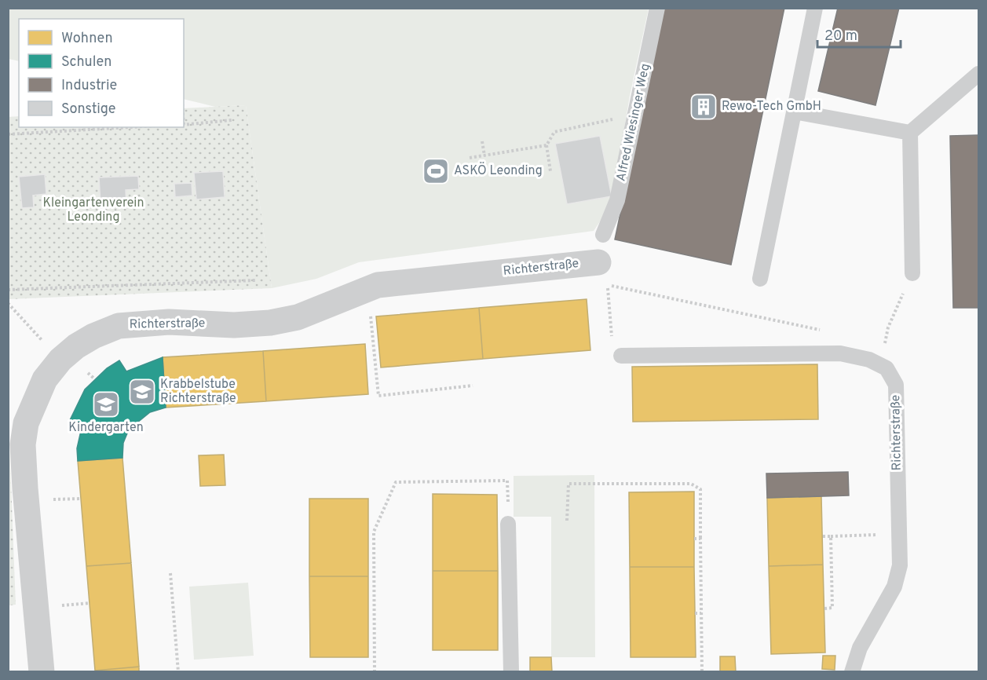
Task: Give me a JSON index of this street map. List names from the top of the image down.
{
  "streets": {
    "street": ["Richterstraße"],
    "lane": ["Alfred Wiesinger Weg"]
  },
  "parks": ["Kleingartenverein Leonding"],
  "places": {
    "building": ["Rewo-Tech GmbH"],
    "sports": ["ASKÖ Leonding"],
    "school or university": ["Krabbelstube Richterstraße", "Kindergarten"]
  },
  "legend": [
    "Wohnen",
    "Schulen",
    "Industrie",
    "Sonstige"
  ],
  "scale_bar": "20 m"
}
